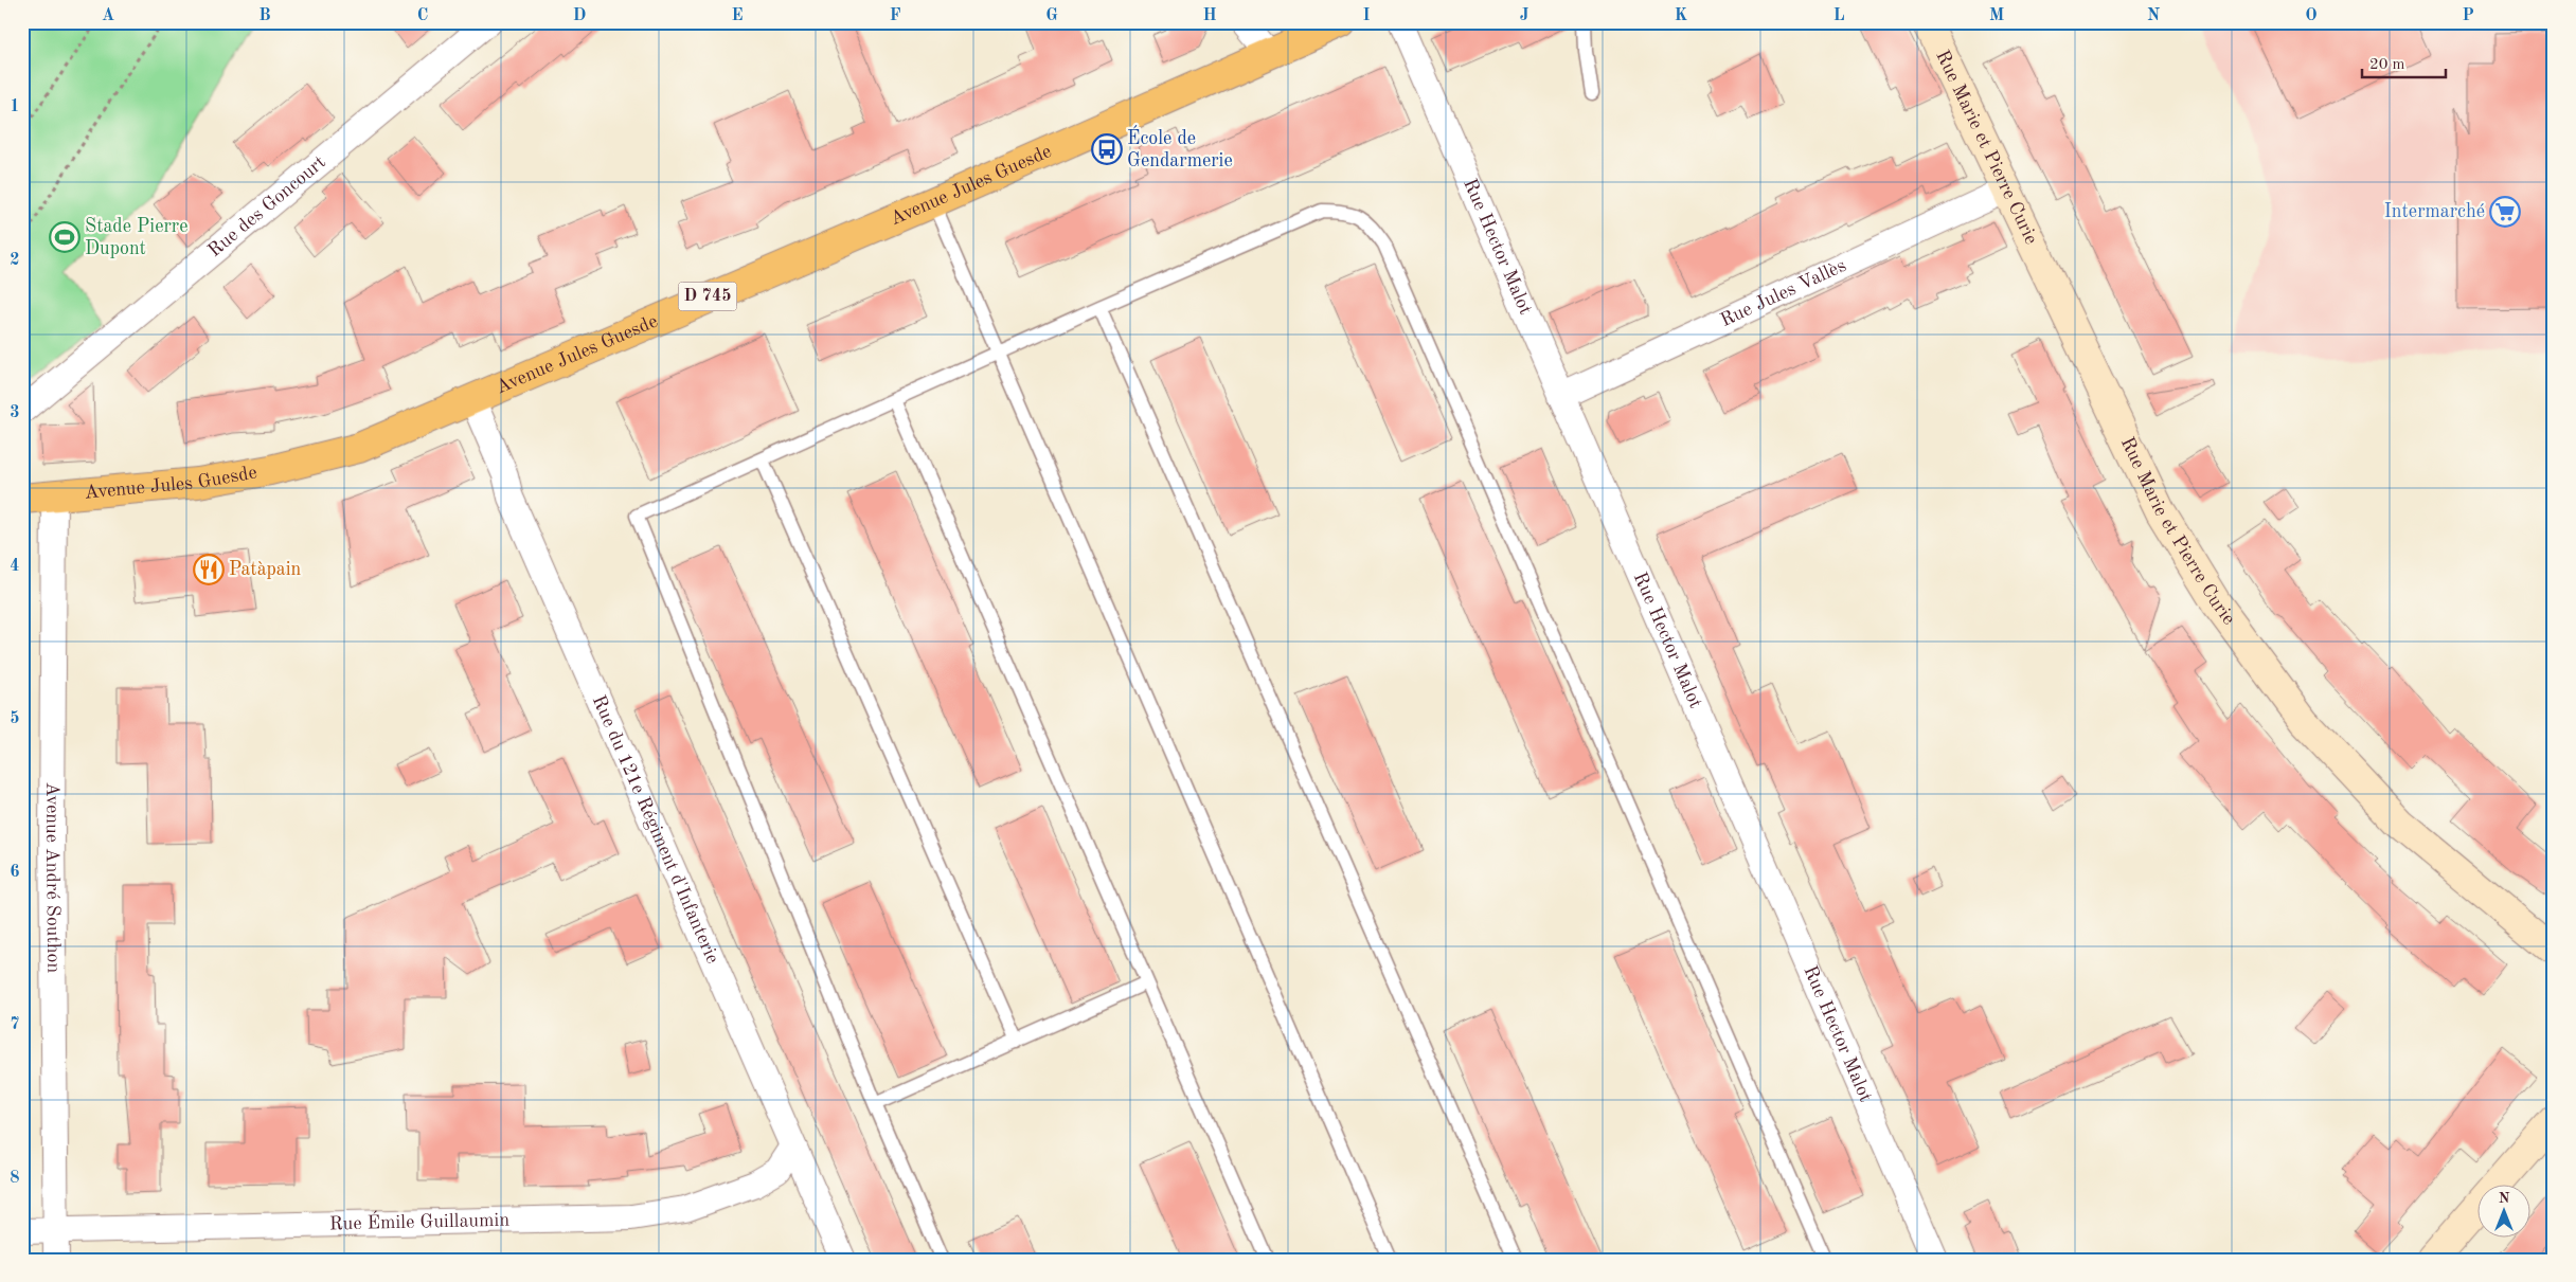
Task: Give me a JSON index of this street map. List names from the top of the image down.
{
  "streets": {
    "main road": ["Avenue Jules Guesde", "D 745"],
    "street": [
      "Rue Marie et Pierre Curie",
      "Rue des Goncourt",
      "Rue Hector Malot",
      "Rue Jules Vallès",
      "Rue du 121e Régiment d'Infanterie",
      "Avenue André Southon",
      "Rue Émile Guillaumin"
    ]
  },
  "crossings": [
    ["Rue Marie et Pierre Curie", "Rue Jules Vallès"],
    ["Avenue Jules Guesde", "Rue du 121e Régiment d'Infanterie"],
    ["Avenue Jules Guesde", "Avenue André Southon"],
    ["Rue Hector Malot", "Rue Jules Vallès"],
    ["Rue du 121e Régiment d'Infanterie", "Rue Émile Guillaumin"],
    ["Avenue André Southon", "Rue Émile Guillaumin"]
  ],
  "places": {
    "bus stop": ["École de Gendarmerie"],
    "supermarket": ["Intermarché"],
    "sports": ["Stade Pierre Dupont"],
    "restaurant": ["Patàpain"]
  },
  "scale_bar": "20 m",
  "north": "top",
  "grid": {
    "columns": [
      "A",
      "B",
      "C",
      "D",
      "E",
      "F",
      "G",
      "H",
      "I",
      "J",
      "K",
      "L",
      "M",
      "N",
      "O",
      "P"
    ],
    "rows": [
      "1",
      "2",
      "3",
      "4",
      "5",
      "6",
      "7",
      "8"
    ]
  }
}
